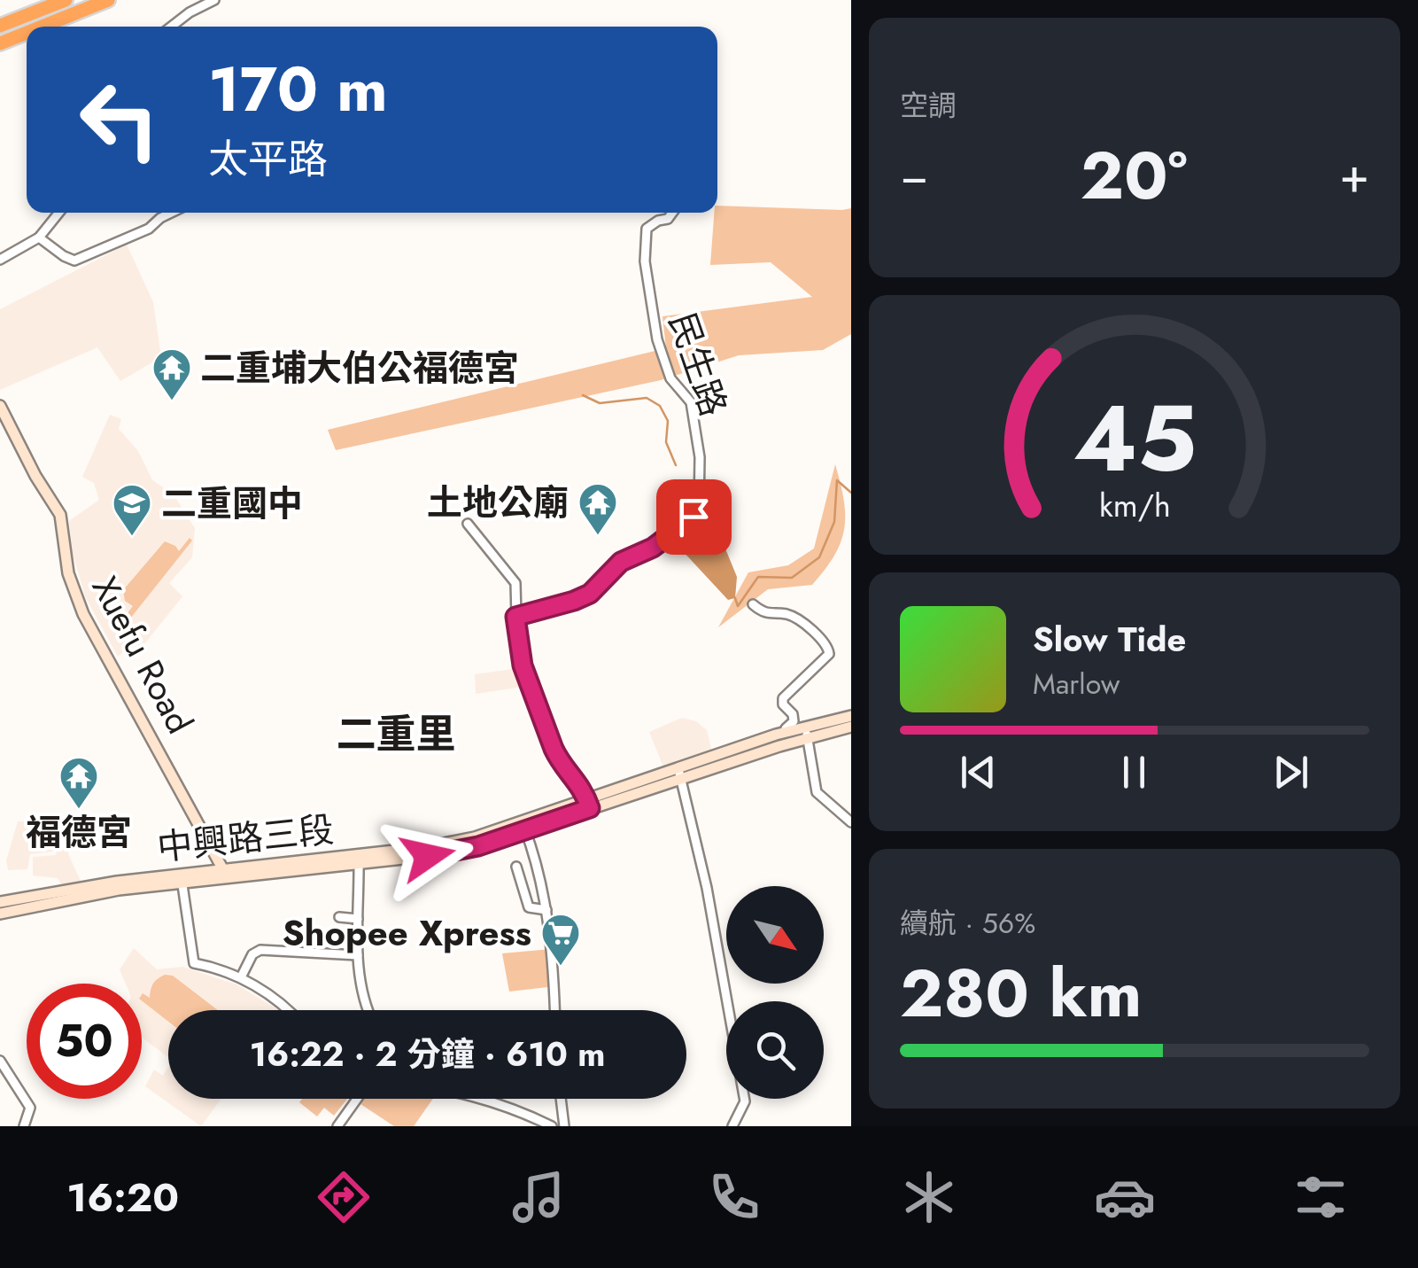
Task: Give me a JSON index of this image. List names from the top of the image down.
{
  "streets": {
    "main road": ["Xuefu Road", "中興路三段"],
    "street": ["民生路"]
  },
  "districts": ["二重里"],
  "places": {
    "temple": ["二重埔大伯公福德宮", "土地公廟", "福德宮"],
    "school or university": ["二重國中"],
    "supermarket": ["Shopee Xpress"]
  },
  "north": "bottom right",
  "page": {
    "tile": [
      "空調",
      ["續航 · 56%", "280 km"]
    ],
    "turn": ["170 m", "太平路"],
    "heat": ["−", "20°", "+"],
    "song": ["Slow Tide", "Marlow"],
    "limit": "50",
    "trip": "16:22 · 2 分鐘 · 610 m",
    "tabs": "16:20",
    "gauge": ["45", "km/h"]
  }
}
